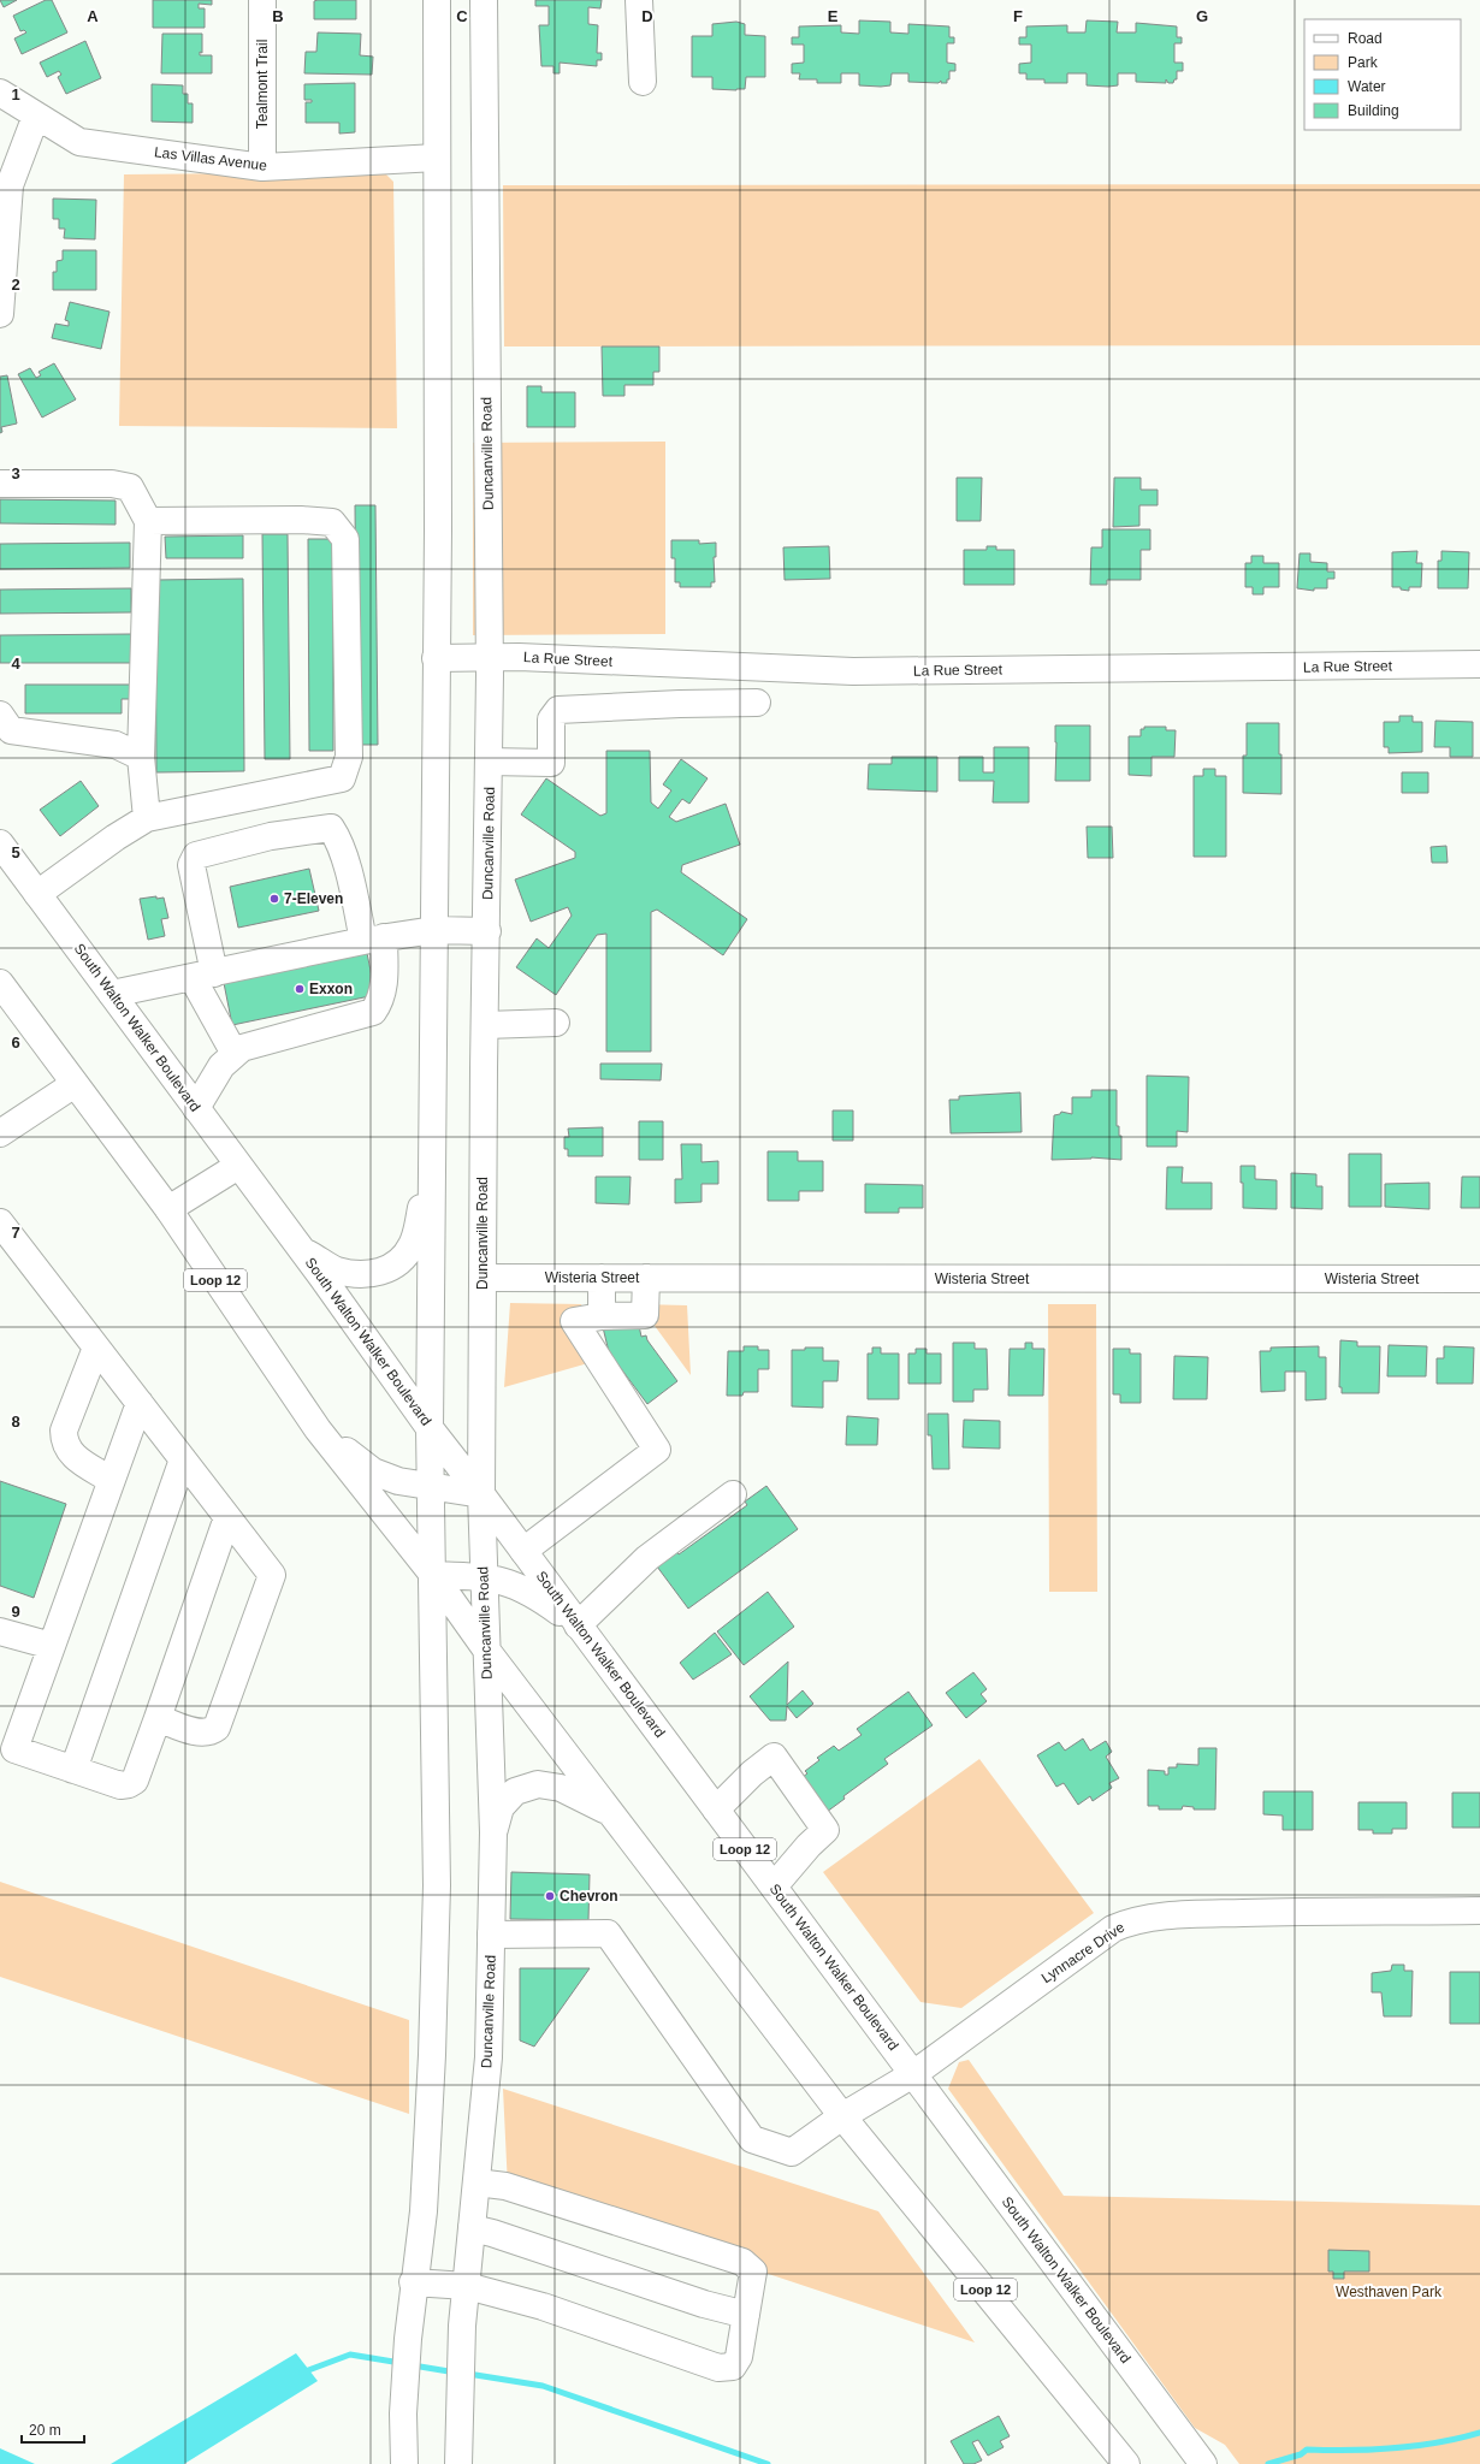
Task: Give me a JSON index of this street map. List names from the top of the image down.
{
  "streets": {
    "main road": [
      "Tealmont Trail",
      "Las Villas Avenue",
      "Duncanville Road",
      "La Rue Street",
      "South Walton Walker Boulevard",
      "Wisteria Street",
      "Loop 12",
      "Lynnacre Drive"
    ]
  },
  "crossings": [
    ["Tealmont Trail", "Las Villas Avenue"],
    ["Duncanville Road", "La Rue Street"],
    ["Duncanville Road", "South Walton Walker Boulevard"],
    ["Duncanville Road", "Wisteria Street"],
    ["Duncanville Road", "Loop 12"],
    ["Duncanville Road", "Lynnacre Drive"],
    ["South Walton Walker Boulevard", "Lynnacre Drive"],
    ["Loop 12", "Lynnacre Drive"]
  ],
  "parks": ["Westhaven Park"],
  "places": ["7-Eleven", "Exxon", "Chevron"],
  "legend": [
    "Road",
    "Park",
    "Water",
    "Building"
  ],
  "scale_bar": "20 m",
  "grid": {
    "columns": [
      "A",
      "B",
      "C",
      "D",
      "E",
      "F",
      "G"
    ],
    "rows": [
      "1",
      "2",
      "3",
      "4",
      "5",
      "6",
      "7",
      "8",
      "9"
    ]
  }
}
